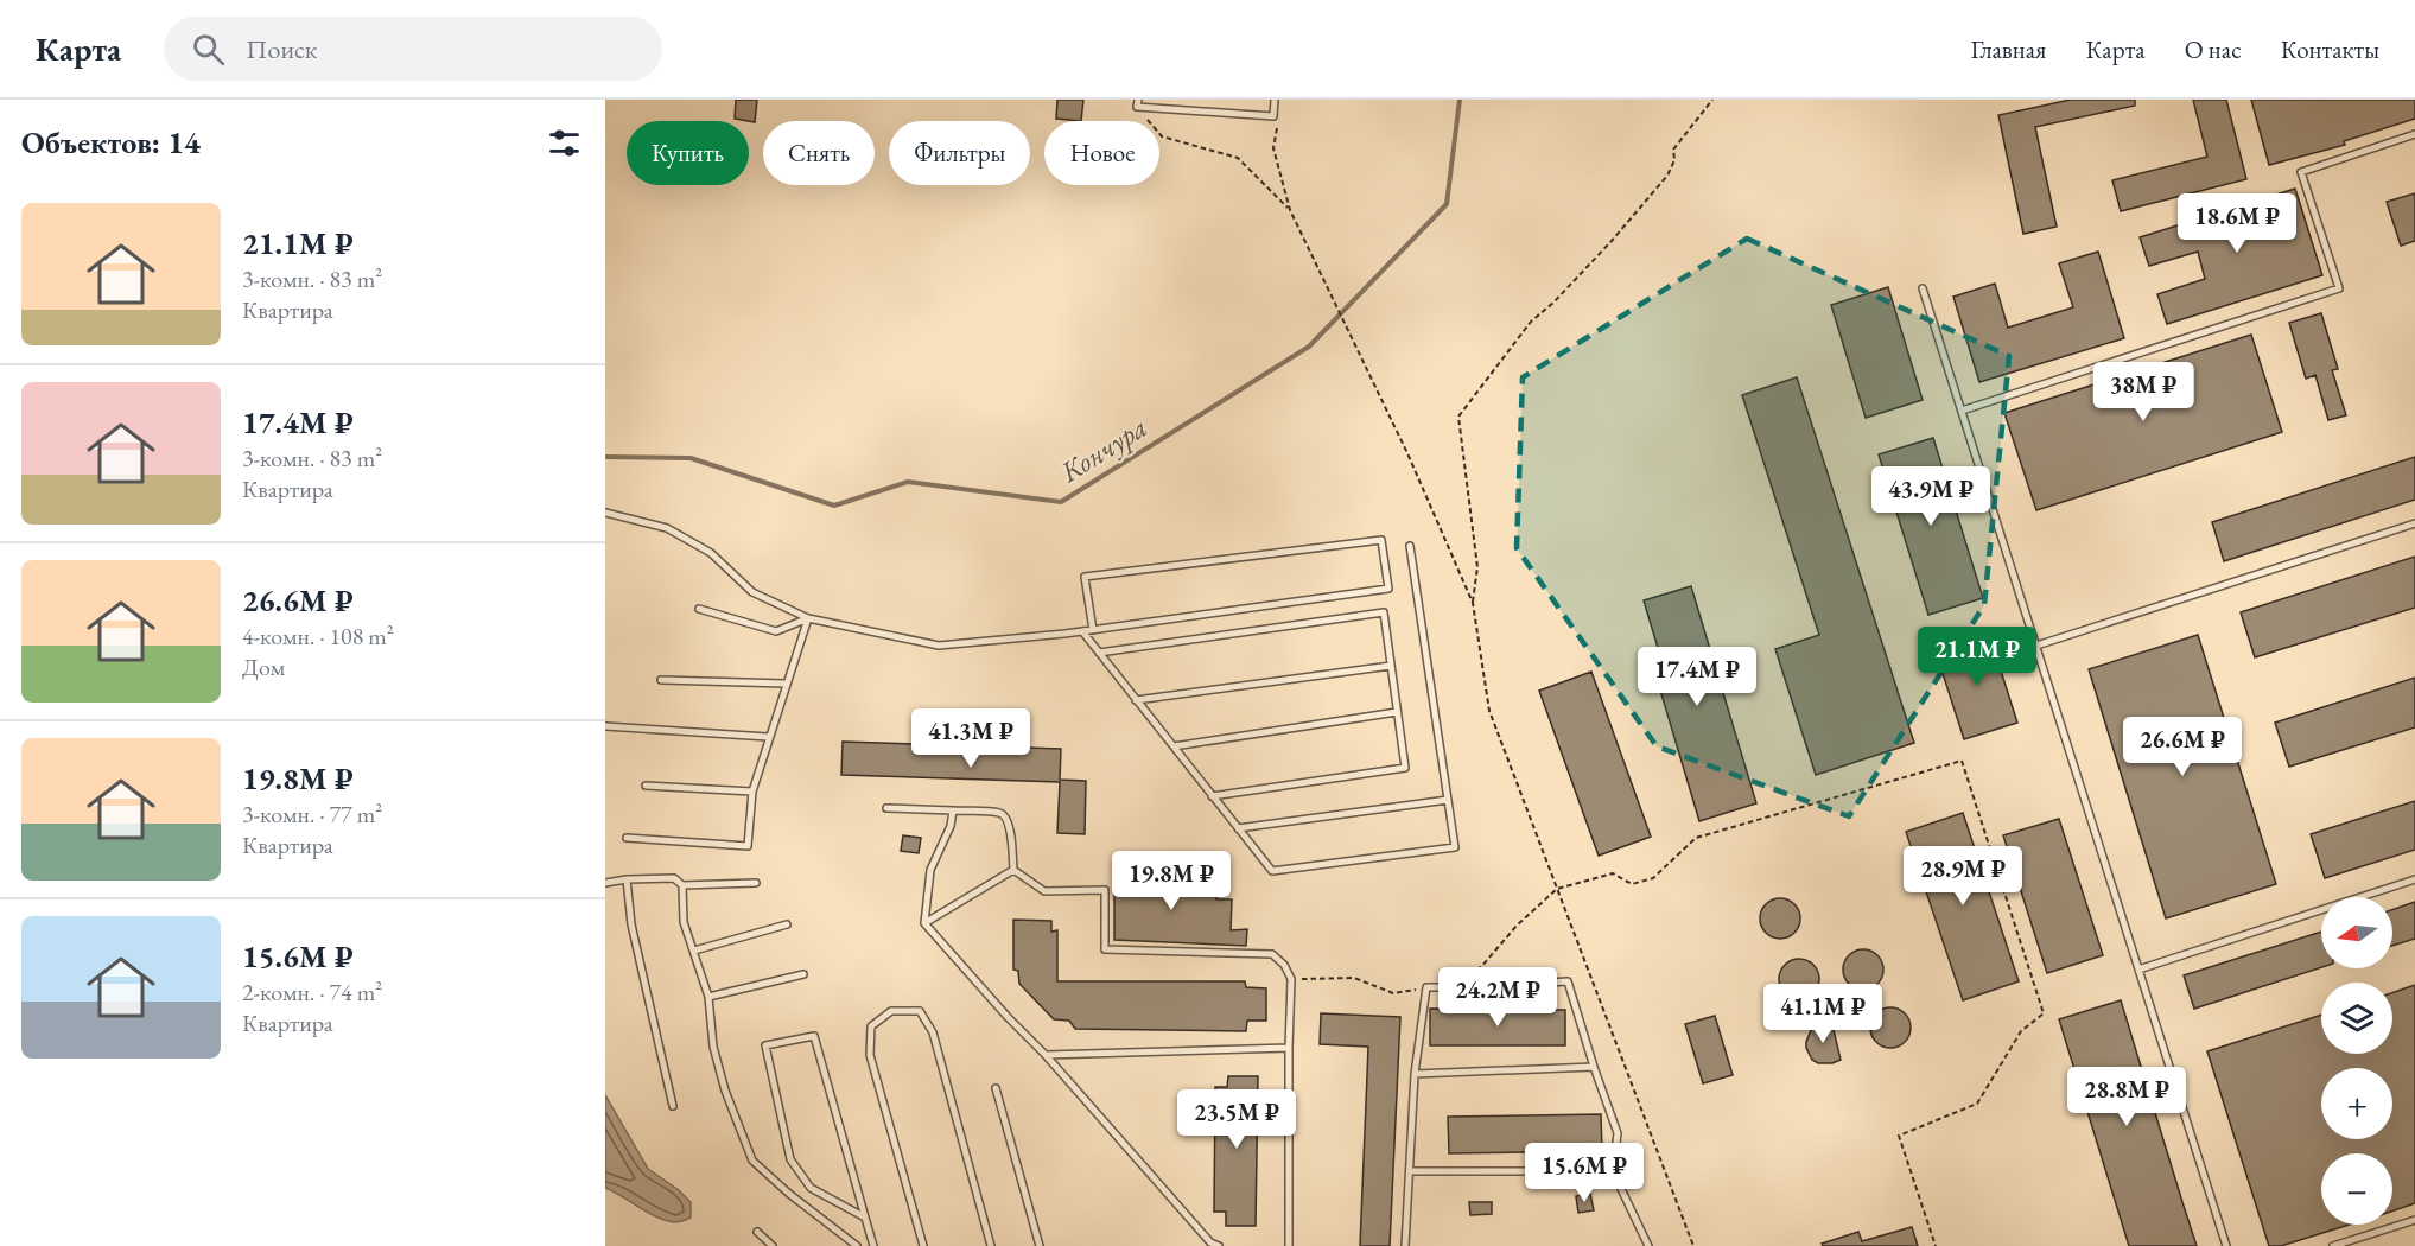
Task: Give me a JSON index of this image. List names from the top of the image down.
{
  "water": ["Кончура"],
  "north": "left",
  "page": {
    "header": "Карта",
    "search": "Поиск",
    "nav": [
      "Главная",
      "Карта",
      "О нас",
      "Контакты"
    ],
    "heading": "Объектов: 14",
    "chip": [
      "Купить",
      "Снять",
      "Фильтры",
      "Новое"
    ],
    "list": [
      {
        "name": "21.1M ₽",
        "note": "3-комн. · 83 m² · Квартира"
      },
      {
        "name": "17.4M ₽",
        "note": "3-комн. · 83 m² · Квартира"
      },
      {
        "name": "26.6M ₽",
        "note": "4-комн. · 108 m² · Дом"
      },
      {
        "name": "19.8M ₽",
        "note": "3-комн. · 77 m² · Квартира"
      },
      {
        "name": "15.6M ₽",
        "note": "2-комн. · 74 m² · Квартира"
      }
    ],
    "price": [
      "18.6M ₽",
      "38M ₽",
      "43.9M ₽",
      "21.1M ₽",
      "17.4M ₽",
      "41.3M ₽",
      "26.6M ₽",
      "28.9M ₽",
      "19.8M ₽",
      "24.2M ₽",
      "41.1M ₽",
      "28.8M ₽",
      "23.5M ₽",
      "15.6M ₽"
    ],
    "map_buttons": ["+", "−"]
  }
}
